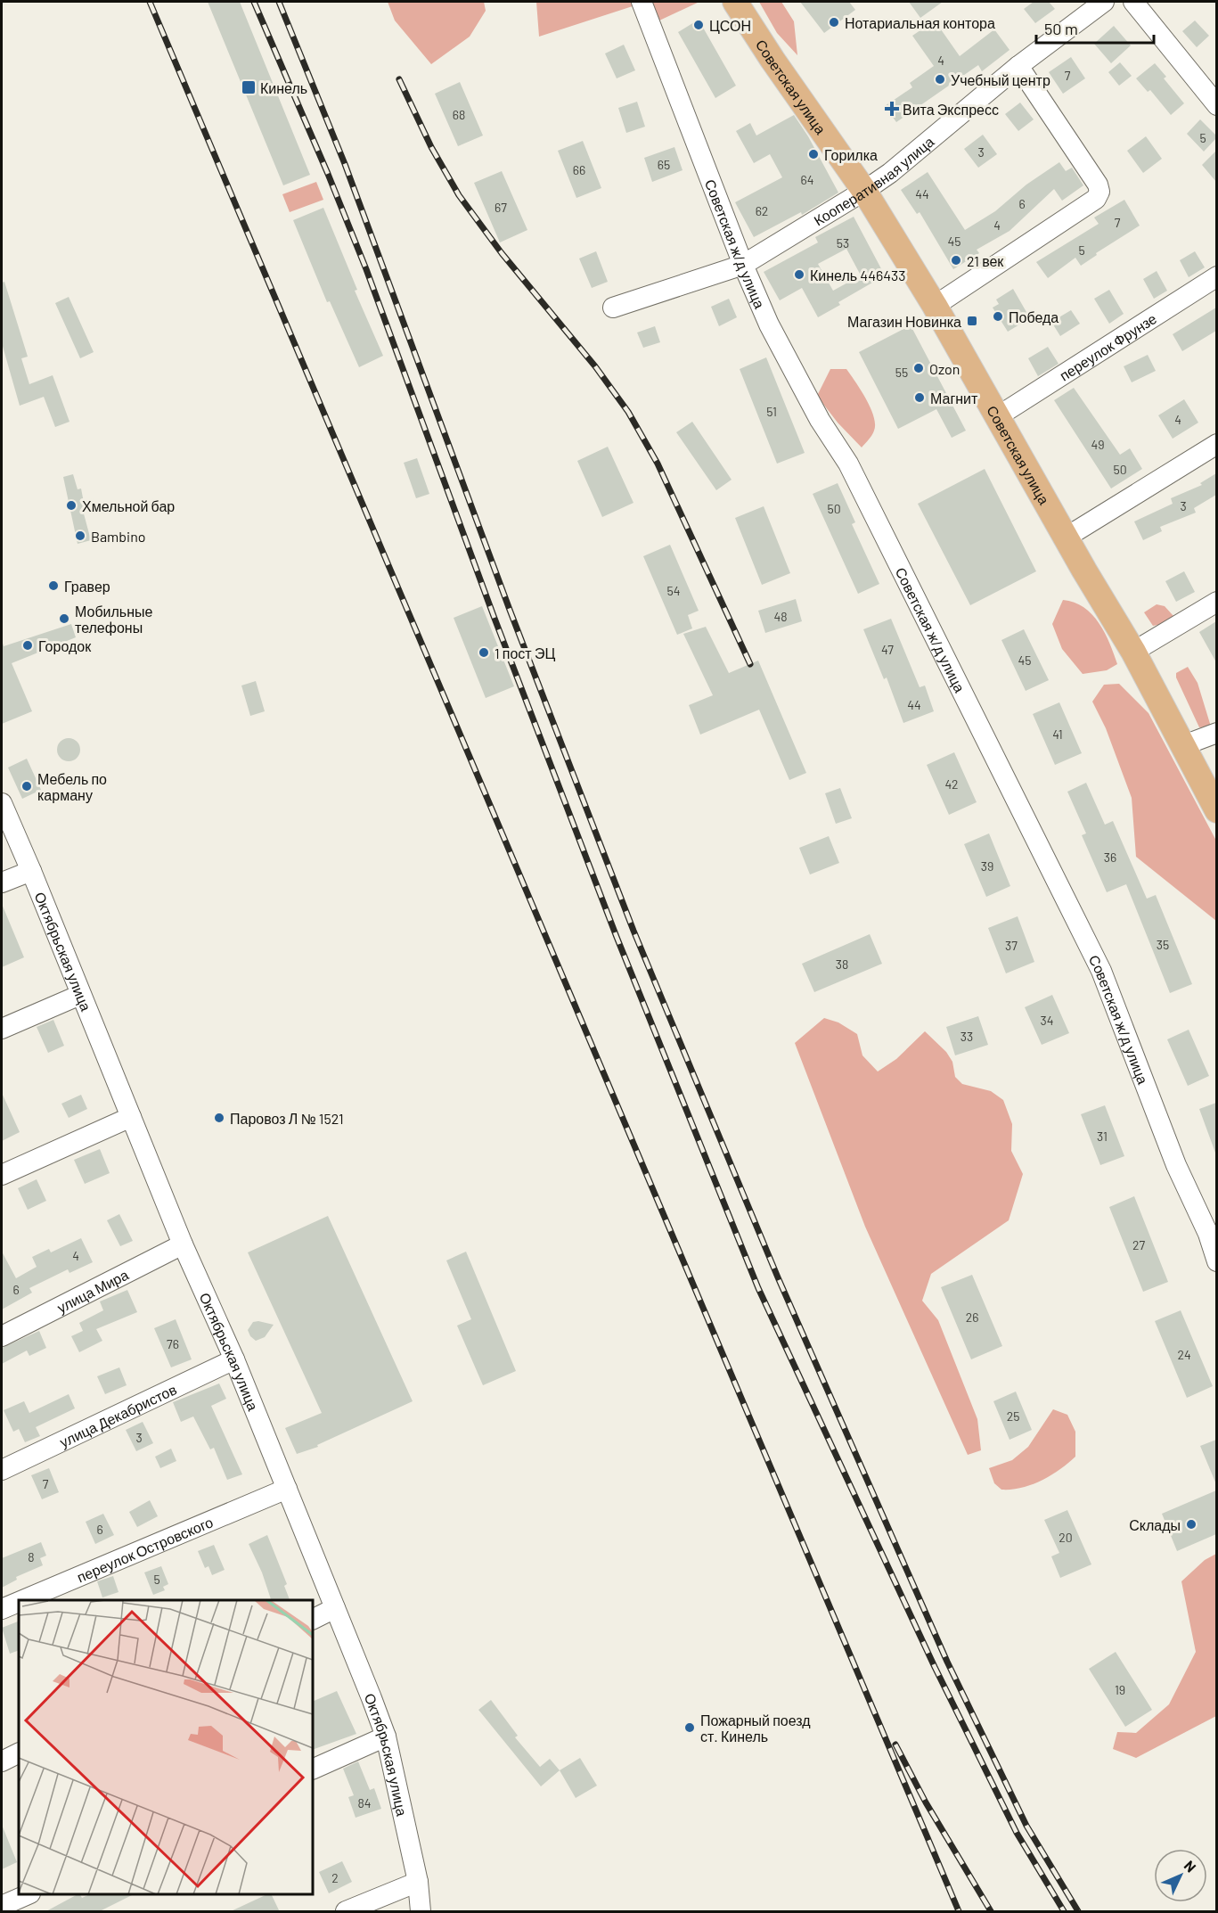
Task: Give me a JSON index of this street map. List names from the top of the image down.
{
  "streets": {
    "main road": ["Советская улица"],
    "street": [
      "Кооперативная улица",
      "Советская ж/д улица",
      "переулок Фрунзе",
      "Октябрьская улица",
      "улица Мира",
      "улица Декабристов",
      "переулок Островского"
    ]
  },
  "crossings": [
    ["Советская улица", "Кооперативная улица"],
    ["Советская улица", "переулок Фрунзе"],
    ["Кооперативная улица", "Советская ж/д улица"],
    ["Октябрьская улица", "улица Мира"],
    ["Октябрьская улица", "улица Декабристов"],
    ["Октябрьская улица", "переулок Островского"]
  ],
  "places": {
    "other": [
      "Нотариальная контора",
      "ЦСОН",
      "Учебный центр",
      "Горилка",
      "21 век",
      "Кинель 446433",
      "Победа",
      "Ozon",
      "Магнит",
      "Хмельной бар",
      "Bambino",
      "Гравер",
      "Мобильные телефоны",
      "Городок",
      "1 пост ЭЦ",
      "Мебель по карману",
      "Паровоз Л № 1521",
      "Склады",
      "Пожарный поезд ст. Кинель"
    ],
    "transit": ["Кинель", "Магазин Новинка"],
    "health": ["Вита Экспресс"]
  },
  "house_numbers": [
    "4",
    "7",
    "68",
    "5",
    "3",
    "65",
    "66",
    "64",
    "44",
    "6",
    "67",
    "62",
    "7",
    "4",
    "45",
    "53",
    "5",
    "55",
    "51",
    "4",
    "49",
    "50",
    "3",
    "50",
    "54",
    "48",
    "47",
    "45",
    "44",
    "41",
    "42",
    "36",
    "39",
    "35",
    "37",
    "38",
    "34",
    "33",
    "31",
    "27",
    "4",
    "6",
    "26",
    "76",
    "24",
    "25",
    "3",
    "7",
    "6",
    "20",
    "8",
    "5",
    "19",
    "84",
    "2"
  ],
  "scale_bar": "50 m",
  "north": "top right"
}
